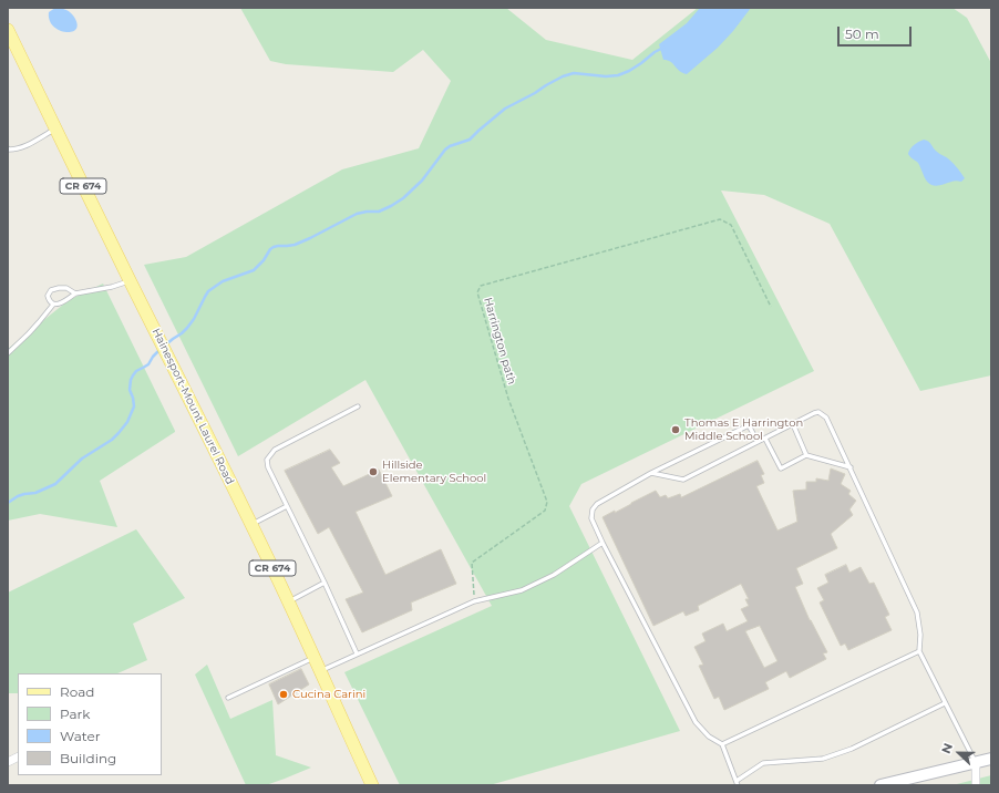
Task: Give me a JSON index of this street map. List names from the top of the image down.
{
  "streets": {
    "main road": ["CR 674", "Hainesport-Mount Laurel Road"],
    "path": ["Harrington path"]
  },
  "places": ["Thomas E Harrington Middle School", "Hillside Elementary School", "Cucina Carini"],
  "legend": [
    "Road",
    "Park",
    "Water",
    "Building"
  ],
  "scale_bar": "50 m",
  "north": "left"
}
